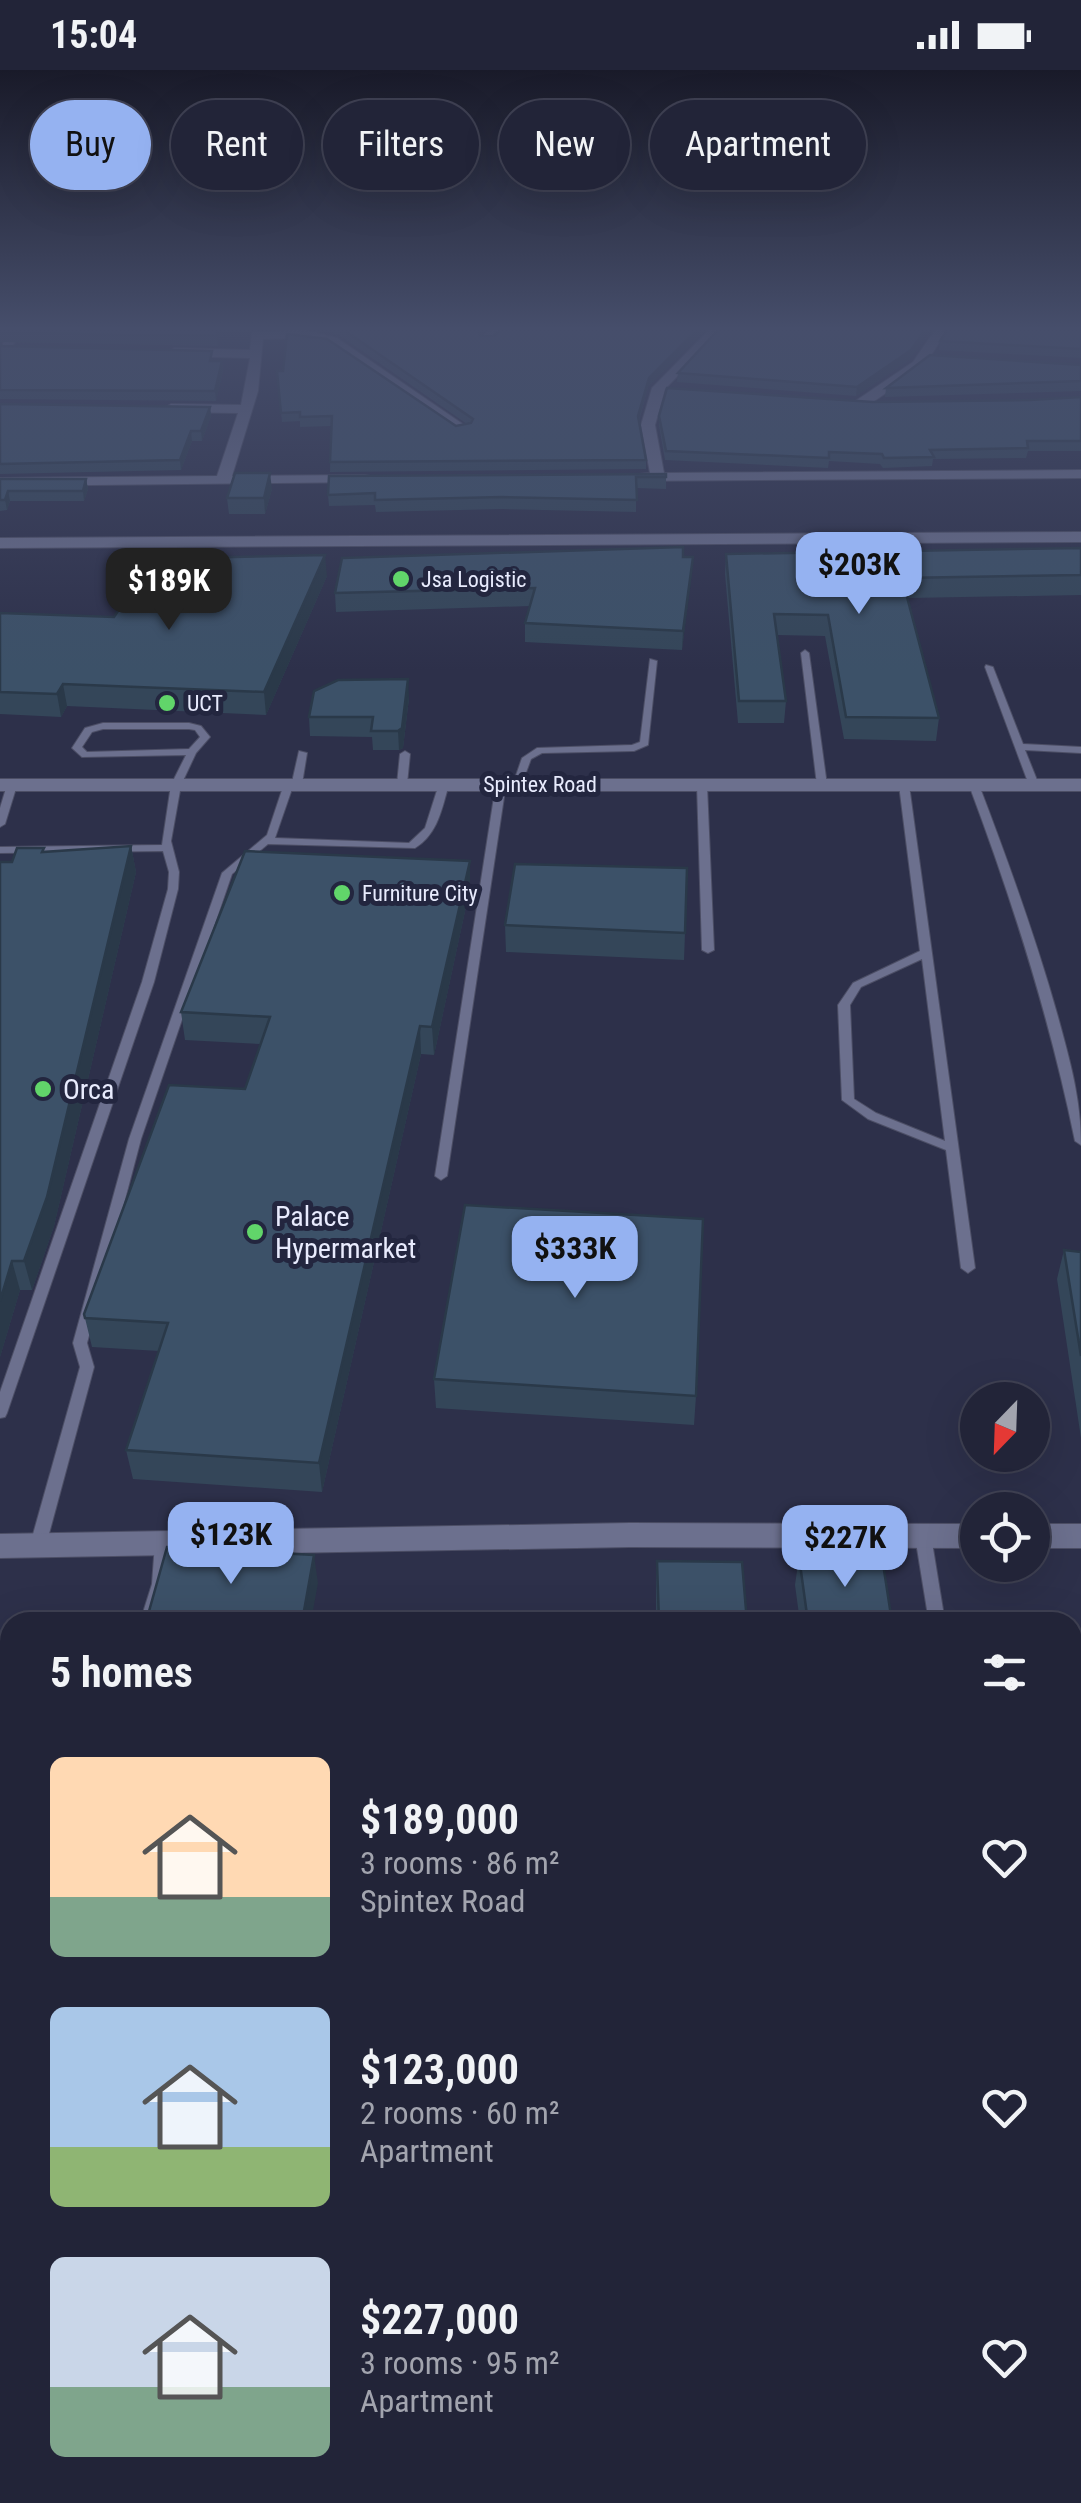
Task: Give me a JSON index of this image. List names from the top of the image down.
{
  "streets": {
    "main road": ["Spintex Road"]
  },
  "places": [
    "Jsa Logistic",
    "UCT",
    "Furniture City",
    "Orca",
    "Palace Hypermarket"
  ],
  "north": "bottom left",
  "page": {
    "status": "15:04",
    "chip": [
      "Buy",
      "Rent",
      "Filters",
      "New",
      "Apartment"
    ],
    "price": [
      "$203K",
      "$189K",
      "$333K",
      "$123K",
      "$227K"
    ],
    "heading": "5 homes",
    "list": [
      {
        "name": "$189,000",
        "note": "3 rooms · 86 m² · Spintex Road"
      },
      {
        "name": "$123,000",
        "note": "2 rooms · 60 m² · Apartment"
      },
      {
        "name": "$227,000",
        "note": "3 rooms · 95 m² · Apartment"
      }
    ]
  }
}
